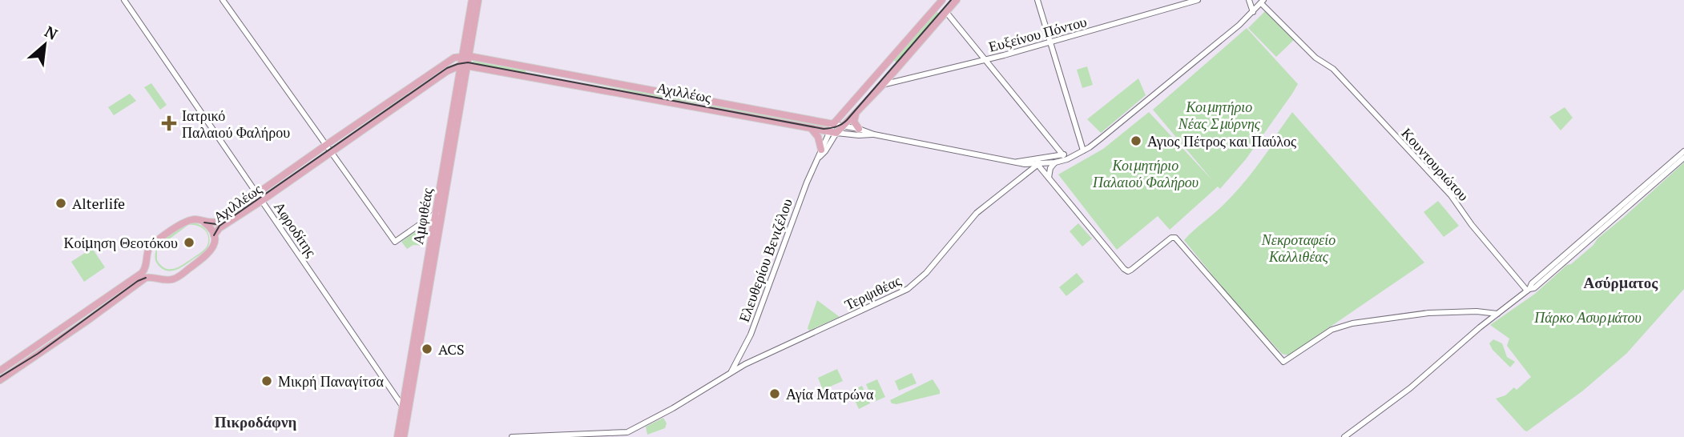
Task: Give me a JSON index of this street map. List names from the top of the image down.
{
  "streets": {
    "main road": ["Αχιλλέως", "Αμφιθέας", "Ελευθερίου Βενιζέλου"],
    "street": [
      "Ευξείνου Πόντου",
      "Κουντουριώτου",
      "Αφροδίτης",
      "Τερψιθέας"
    ]
  },
  "crossings": [
    ["Ευξείνου Πόντου", "Ελευθερίου Βενιζέλου"],
    ["Αχιλλέως", "Αμφιθέας"],
    ["Αχιλλέως", "Αφροδίτης"],
    ["Αχιλλέως", "Ελευθερίου Βενιζέλου"],
    ["Αχιλλέως", "Τερψιθέας"],
    ["Αμφιθέας", "Αφροδίτης"],
    ["Ελευθερίου Βενιζέλου", "Τερψιθέας"]
  ],
  "districts": ["Ασύρματος", "Πικροδάφνη"],
  "parks": [
    "Κοιμητήριο Νέας Σμύρνης",
    "Κοιμητήριο Παλαιού Φαλήρου",
    "Νεκροταφείο Καλλιθέας",
    "Πάρκο Ασυρμάτου"
  ],
  "places": {
    "health": ["Ιατρικό Παλαιού Φαλήρου"],
    "other": [
      "Αγιος Πέτρος και Παύλος",
      "Alterlife",
      "Κοίμηση Θεοτόκου",
      "ACS",
      "Μικρή Παναγίτσα",
      "Αγία Ματρώνα"
    ]
  },
  "north": "top right"
}
